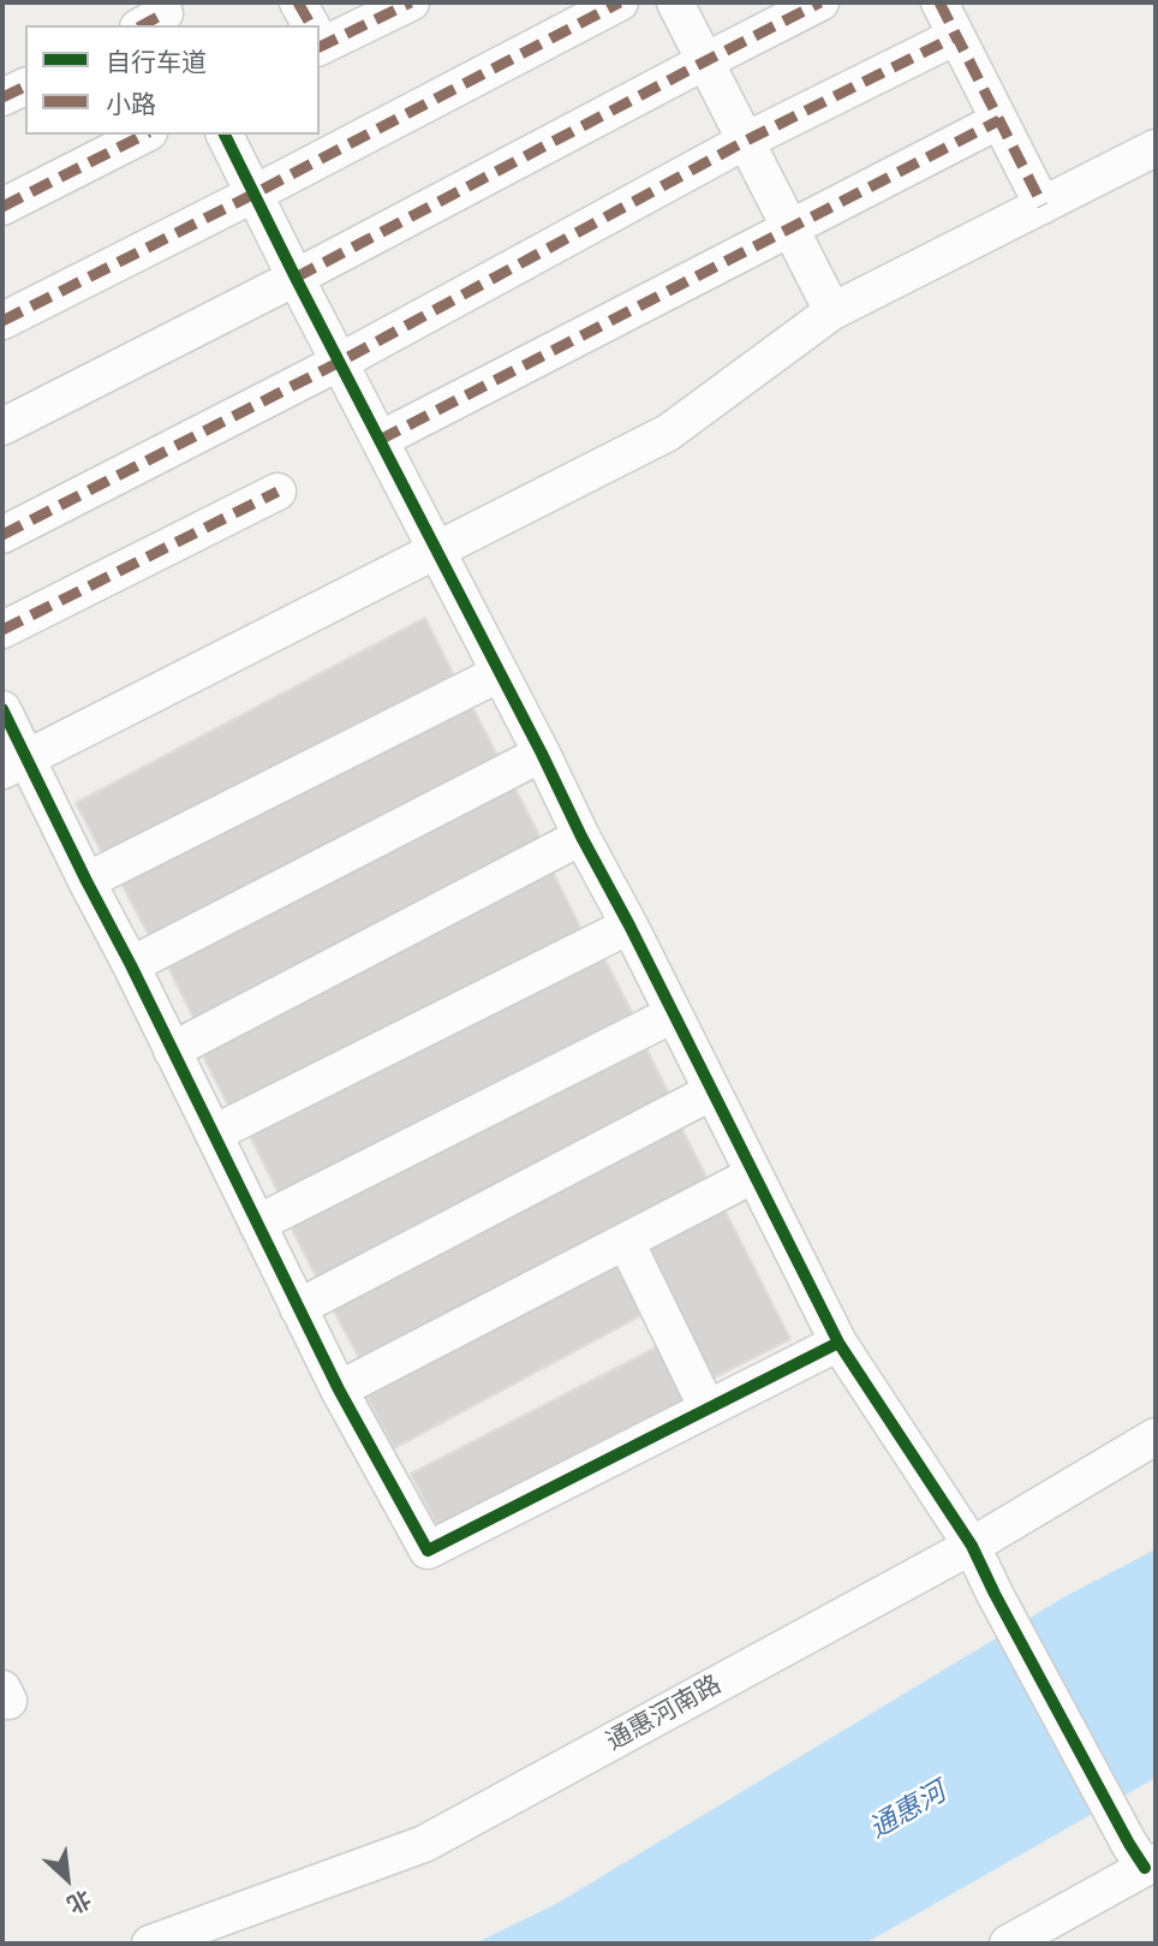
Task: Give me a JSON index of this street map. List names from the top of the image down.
{
  "streets": {
    "street": ["通惠河南路"]
  },
  "water": ["通惠河"],
  "legend": ["自行车道", "小路"],
  "north": "bottom right"
}
